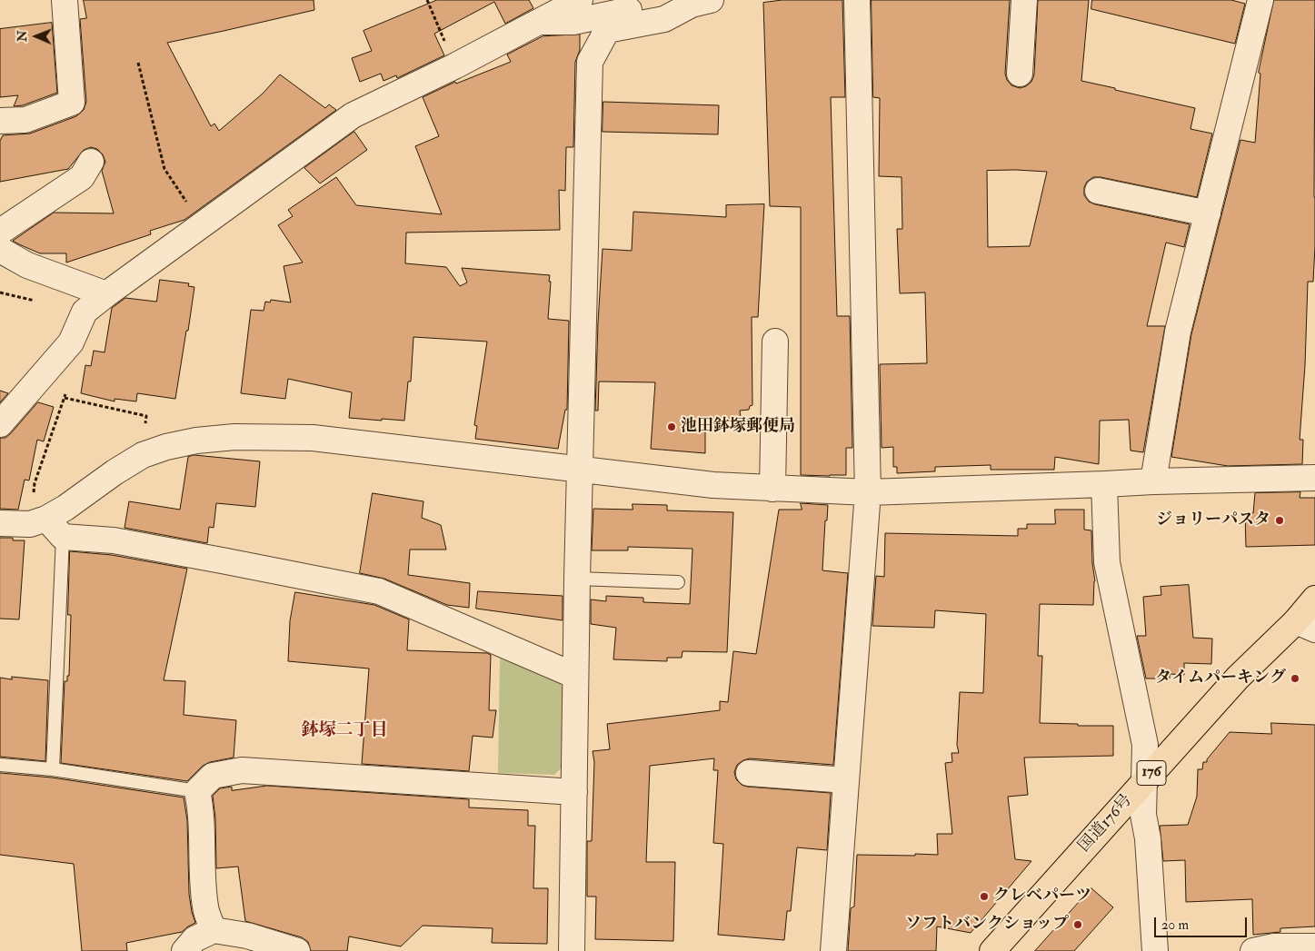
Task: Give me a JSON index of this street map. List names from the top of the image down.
{
  "streets": {
    "highway": ["176", "国道176号"]
  },
  "districts": ["鉢塚二丁目"],
  "places": [
    "池田鉢塚郵便局",
    "ジョリーパスタ",
    "タイムパーキング",
    "クレベパーツ",
    "ソフトバンクショップ"
  ],
  "scale_bar": "20 m",
  "north": "left"
}
